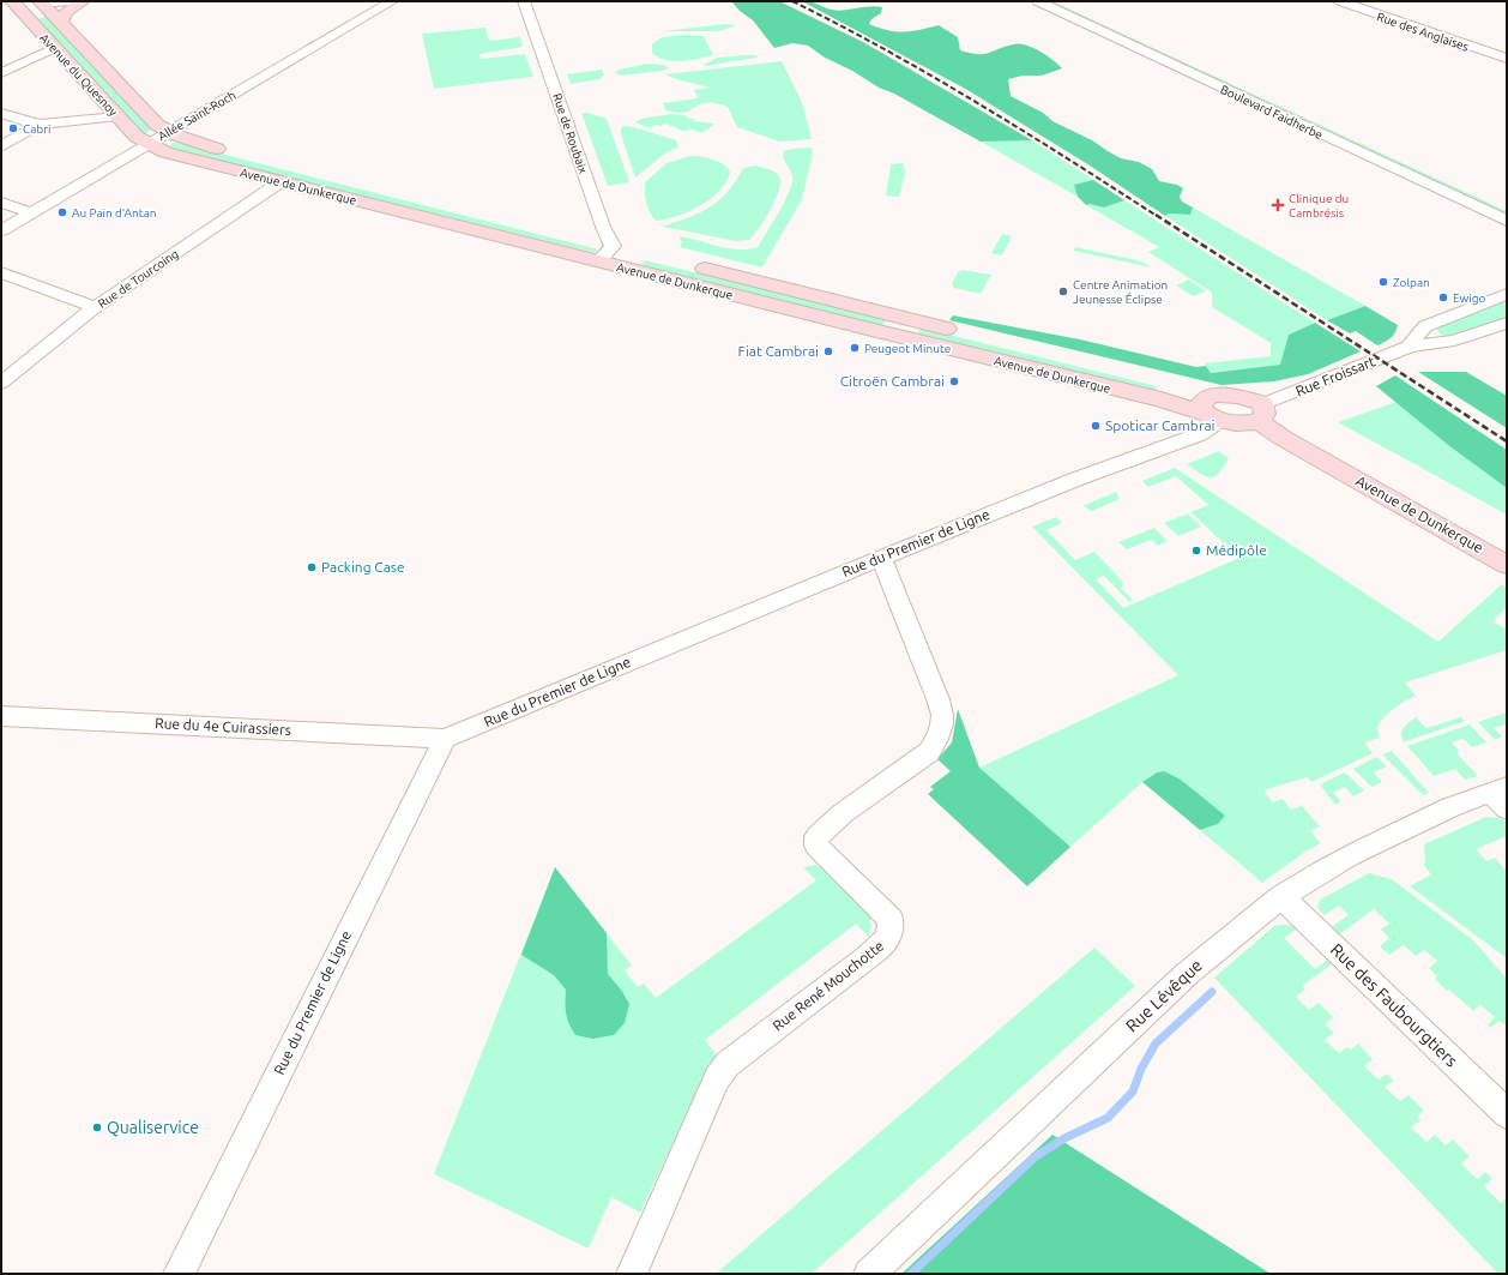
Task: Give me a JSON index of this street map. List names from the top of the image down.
{
  "streets": {
    "main road": ["Avenue du Quesnoy", "Avenue de Dunkerque"],
    "street": [
      "Rue des Anglaises",
      "Boulevard Faidherbe",
      "Allée Saint-Roch",
      "Rue de Roubaix",
      "Rue de Tourcoing",
      "Rue Froissart",
      "Rue du Premier de Ligne",
      "Rue du 4e Cuirassiers",
      "Rue René Mouchotte",
      "Rue Lévêque",
      "Rue des Faubourgtiers"
    ]
  },
  "crossings": [
    ["Avenue du Quesnoy", "Allée Saint-Roch"],
    ["Avenue du Quesnoy", "Avenue de Dunkerque"],
    ["Allée Saint-Roch", "Avenue de Dunkerque"],
    ["Rue de Roubaix", "Avenue de Dunkerque"],
    ["Avenue de Dunkerque", "Rue de Tourcoing"],
    ["Avenue de Dunkerque", "Rue Froissart"],
    ["Avenue de Dunkerque", "Rue du Premier de Ligne"],
    ["Rue du Premier de Ligne", "Rue du 4e Cuirassiers"],
    ["Rue du Premier de Ligne", "Rue René Mouchotte"],
    ["Rue Lévêque", "Rue des Faubourgtiers"]
  ],
  "places": {
    "other": [
      "Cabri",
      "Au Pain d'Antan",
      "Zolpan",
      "Centre Animation Jeunesse Éclipse",
      "Ewigo",
      "Peugeot Minute",
      "Fiat Cambrai",
      "Citroën Cambrai",
      "Spoticar Cambrai",
      "Médipôle",
      "Packing Case",
      "Qualiservice"
    ],
    "health": ["Clinique du Cambrésis"]
  }
}
